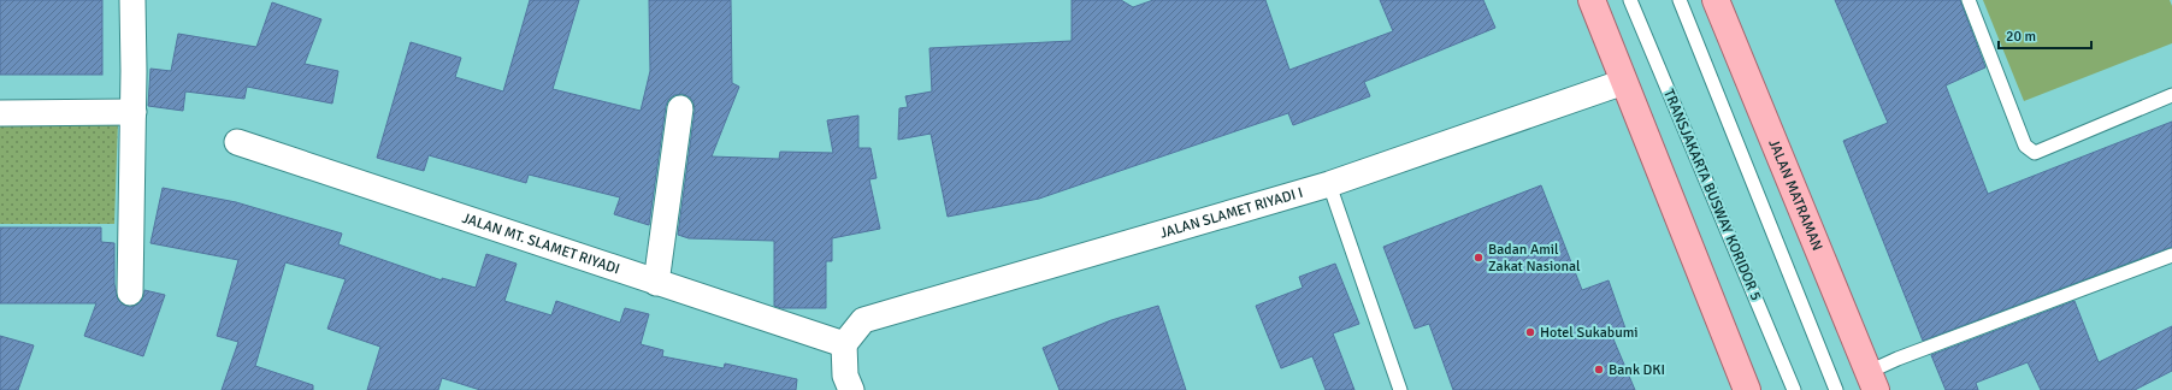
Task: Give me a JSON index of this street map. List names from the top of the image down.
{
  "streets": {
    "main road": ["JALAN MATRAMAN"],
    "street": ["JALAN SLAMET RIYADI I", "JALAN MT. SLAMET RIYADI"],
    "lane": ["TRANSJAKARTA BUSWAY KORIDOR 5"]
  },
  "crossings": [
    ["JALAN SLAMET RIYADI I", "JALAN MT. SLAMET RIYADI"]
  ],
  "places": ["Badan Amil Zakat Nasional", "Hotel Sukabumi", "Bank DKI"],
  "scale_bar": "20 m"
}
